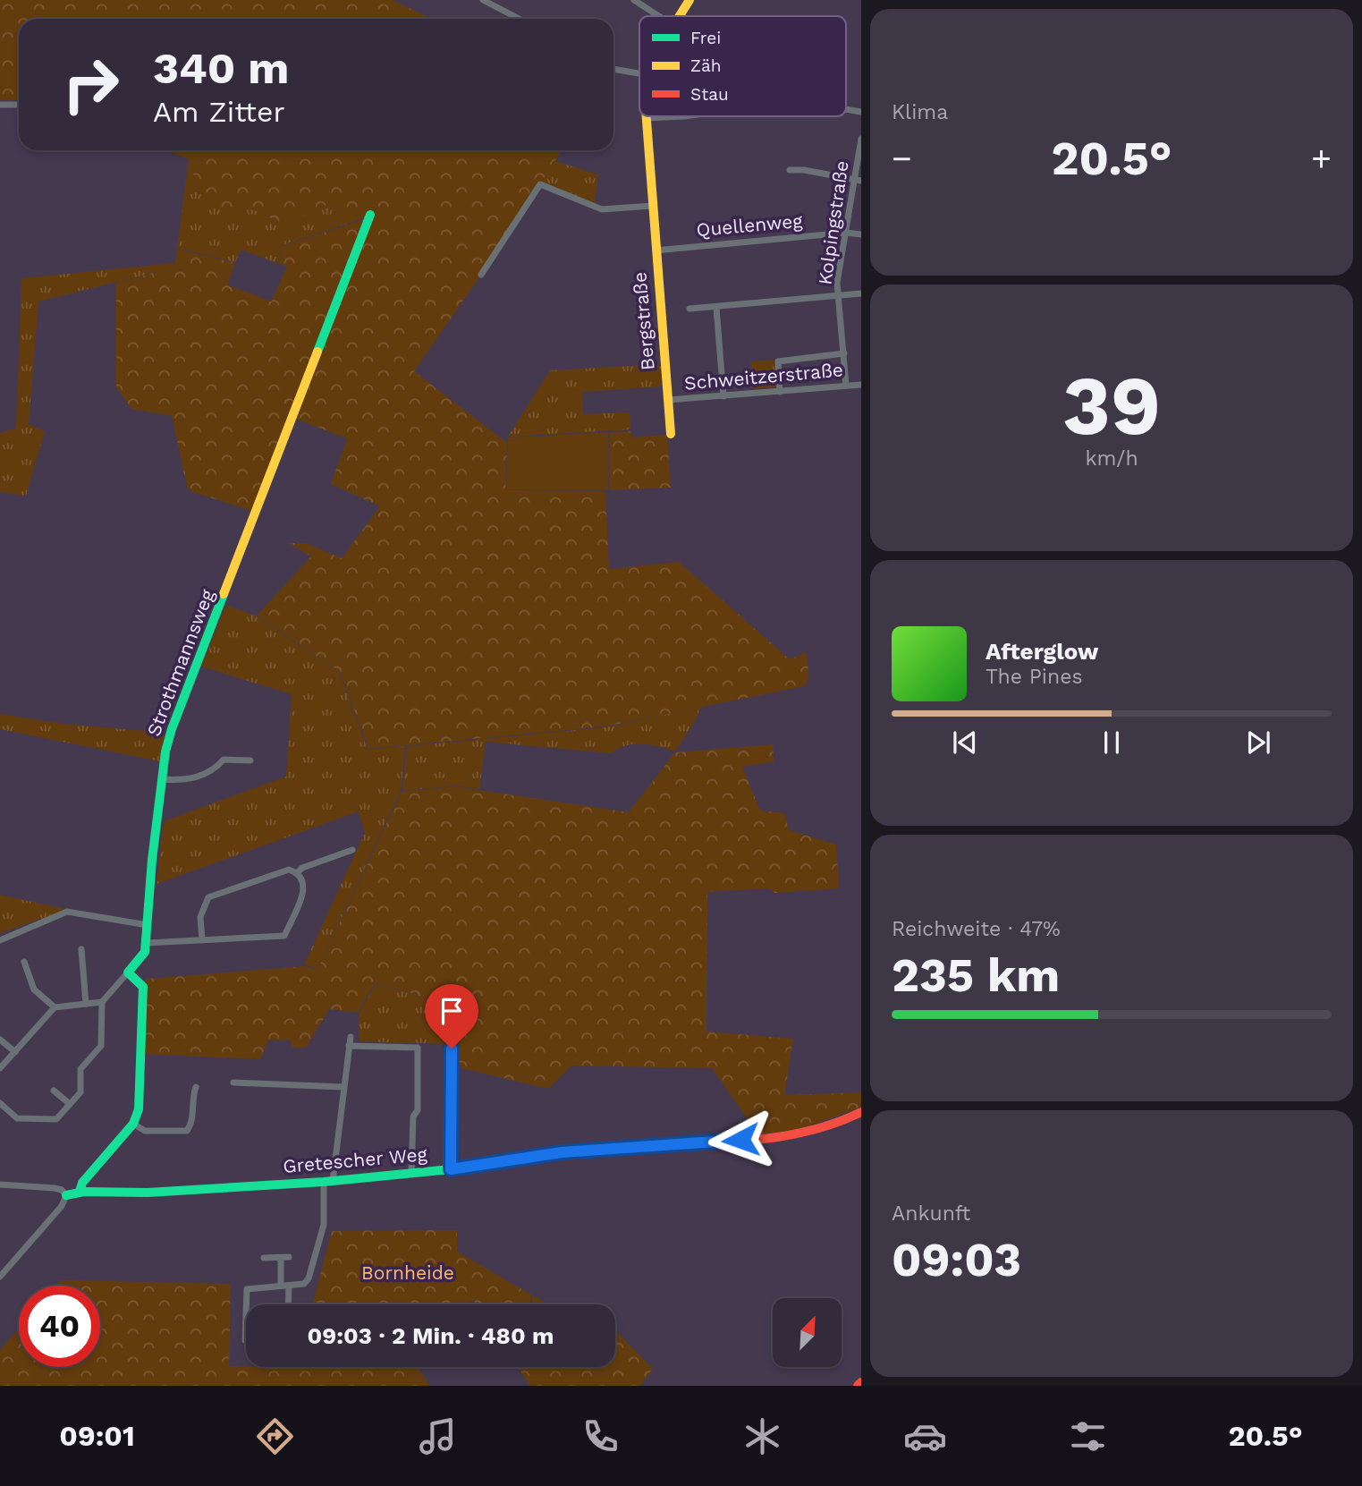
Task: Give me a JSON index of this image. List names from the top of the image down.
{
  "streets": {
    "street": [
      "Kolpingstraße",
      "Quellenweg",
      "Bergstraße",
      "Schweitzerstraße",
      "Strothmannsweg",
      "Gretescher Weg"
    ]
  },
  "crossings": [
    ["Kolpingstraße", "Quellenweg"],
    ["Kolpingstraße", "Schweitzerstraße"],
    ["Quellenweg", "Bergstraße"],
    ["Bergstraße", "Schweitzerstraße"]
  ],
  "parks": ["Bornheide"],
  "legend": ["Frei", "Zäh", "Stau"],
  "north": "top right",
  "page": {
    "tile": [
      "Klima",
      ["39", "km/h"],
      ["Reichweite · 47%", "235 km"],
      ["Ankunft", "09:03"]
    ],
    "turn": ["340 m", "Am Zitter"],
    "heat": ["−", "20.5°", "+"],
    "song": ["Afterglow", "The Pines"],
    "limit": "40",
    "trip": "09:03 · 2 Min. · 480 m",
    "tabs": ["09:01", "20.5°"]
  }
}
